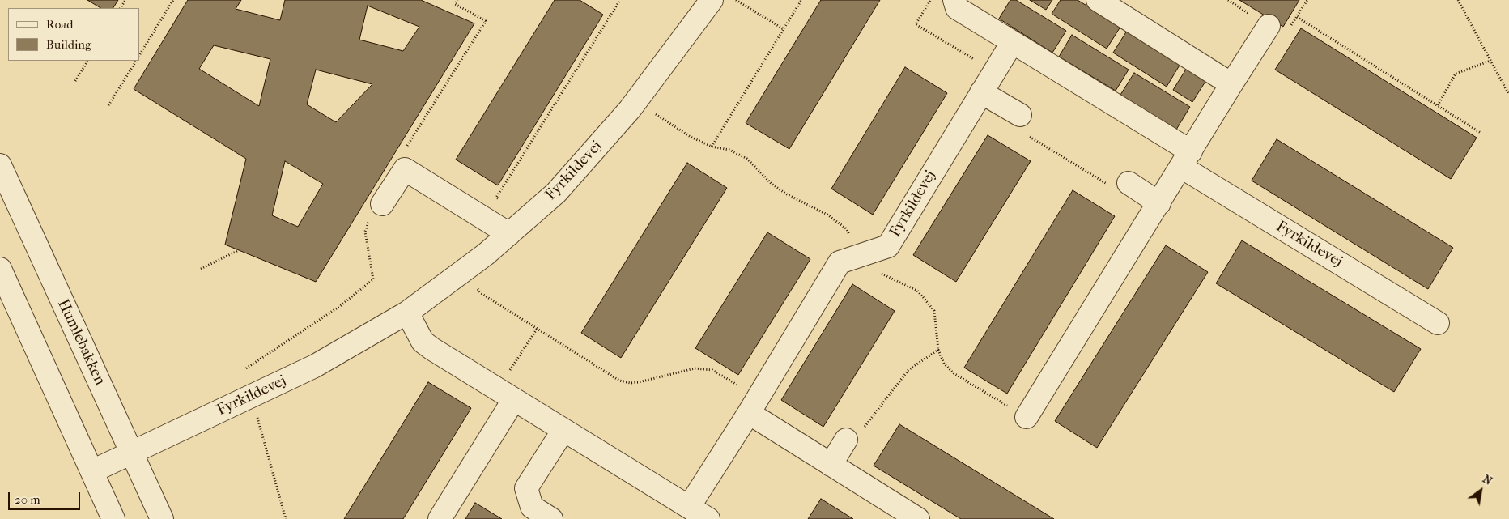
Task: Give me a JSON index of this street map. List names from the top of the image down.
{
  "streets": {
    "street": ["Fyrkildevej", "Humlebakken"]
  },
  "crossings": [
    ["Fyrkildevej", "Humlebakken"]
  ],
  "legend": ["Road", "Building"],
  "scale_bar": "20 m",
  "north": "top right"
}
